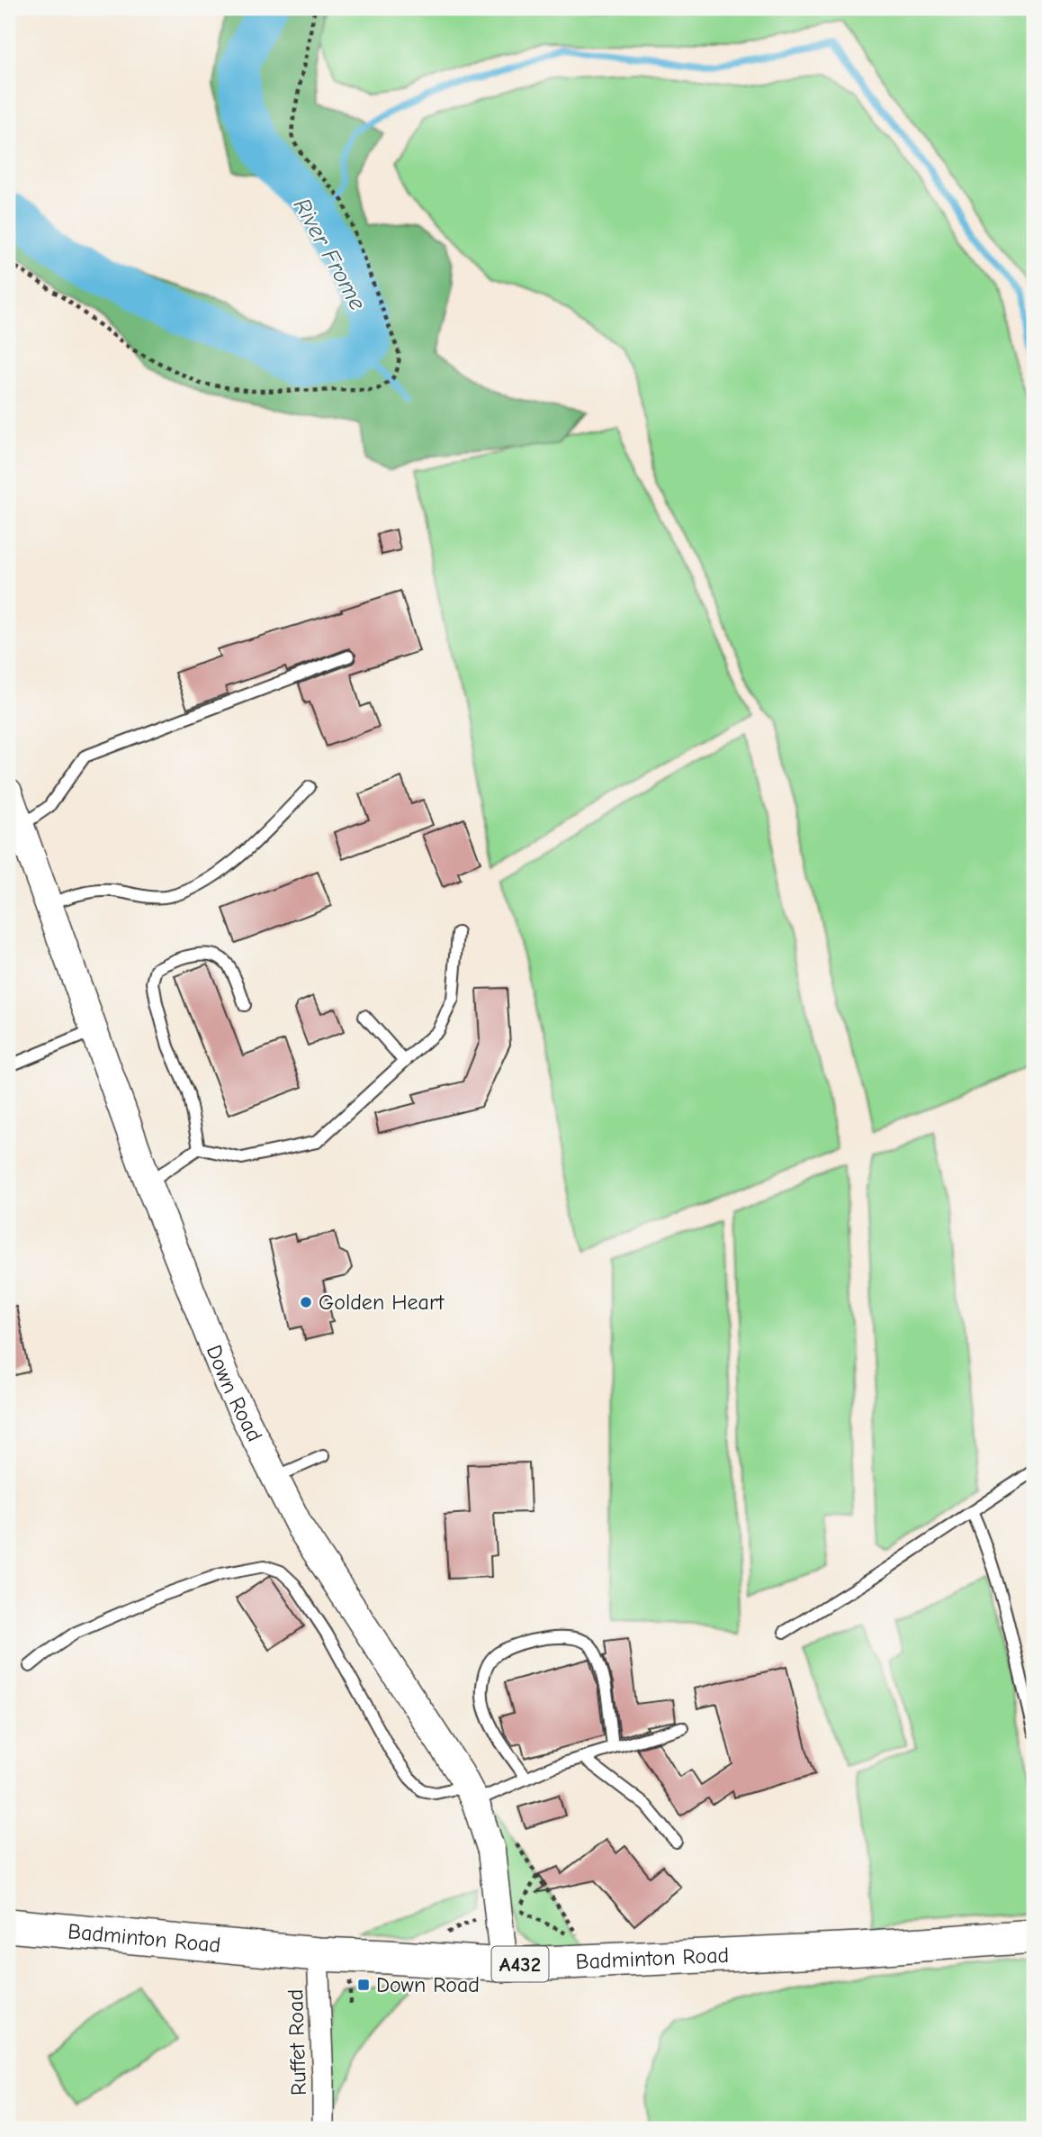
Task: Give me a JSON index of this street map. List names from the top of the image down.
{
  "streets": {
    "main road": ["Badminton Road", "A432"],
    "street": ["Down Road", "Ruffet Road"]
  },
  "crossings": [
    ["Down Road", "Badminton Road"],
    ["Badminton Road", "Ruffet Road"]
  ],
  "water": ["River Frome"],
  "places": {
    "other": ["Golden Heart"],
    "transit": ["Down Road"]
  }
}
